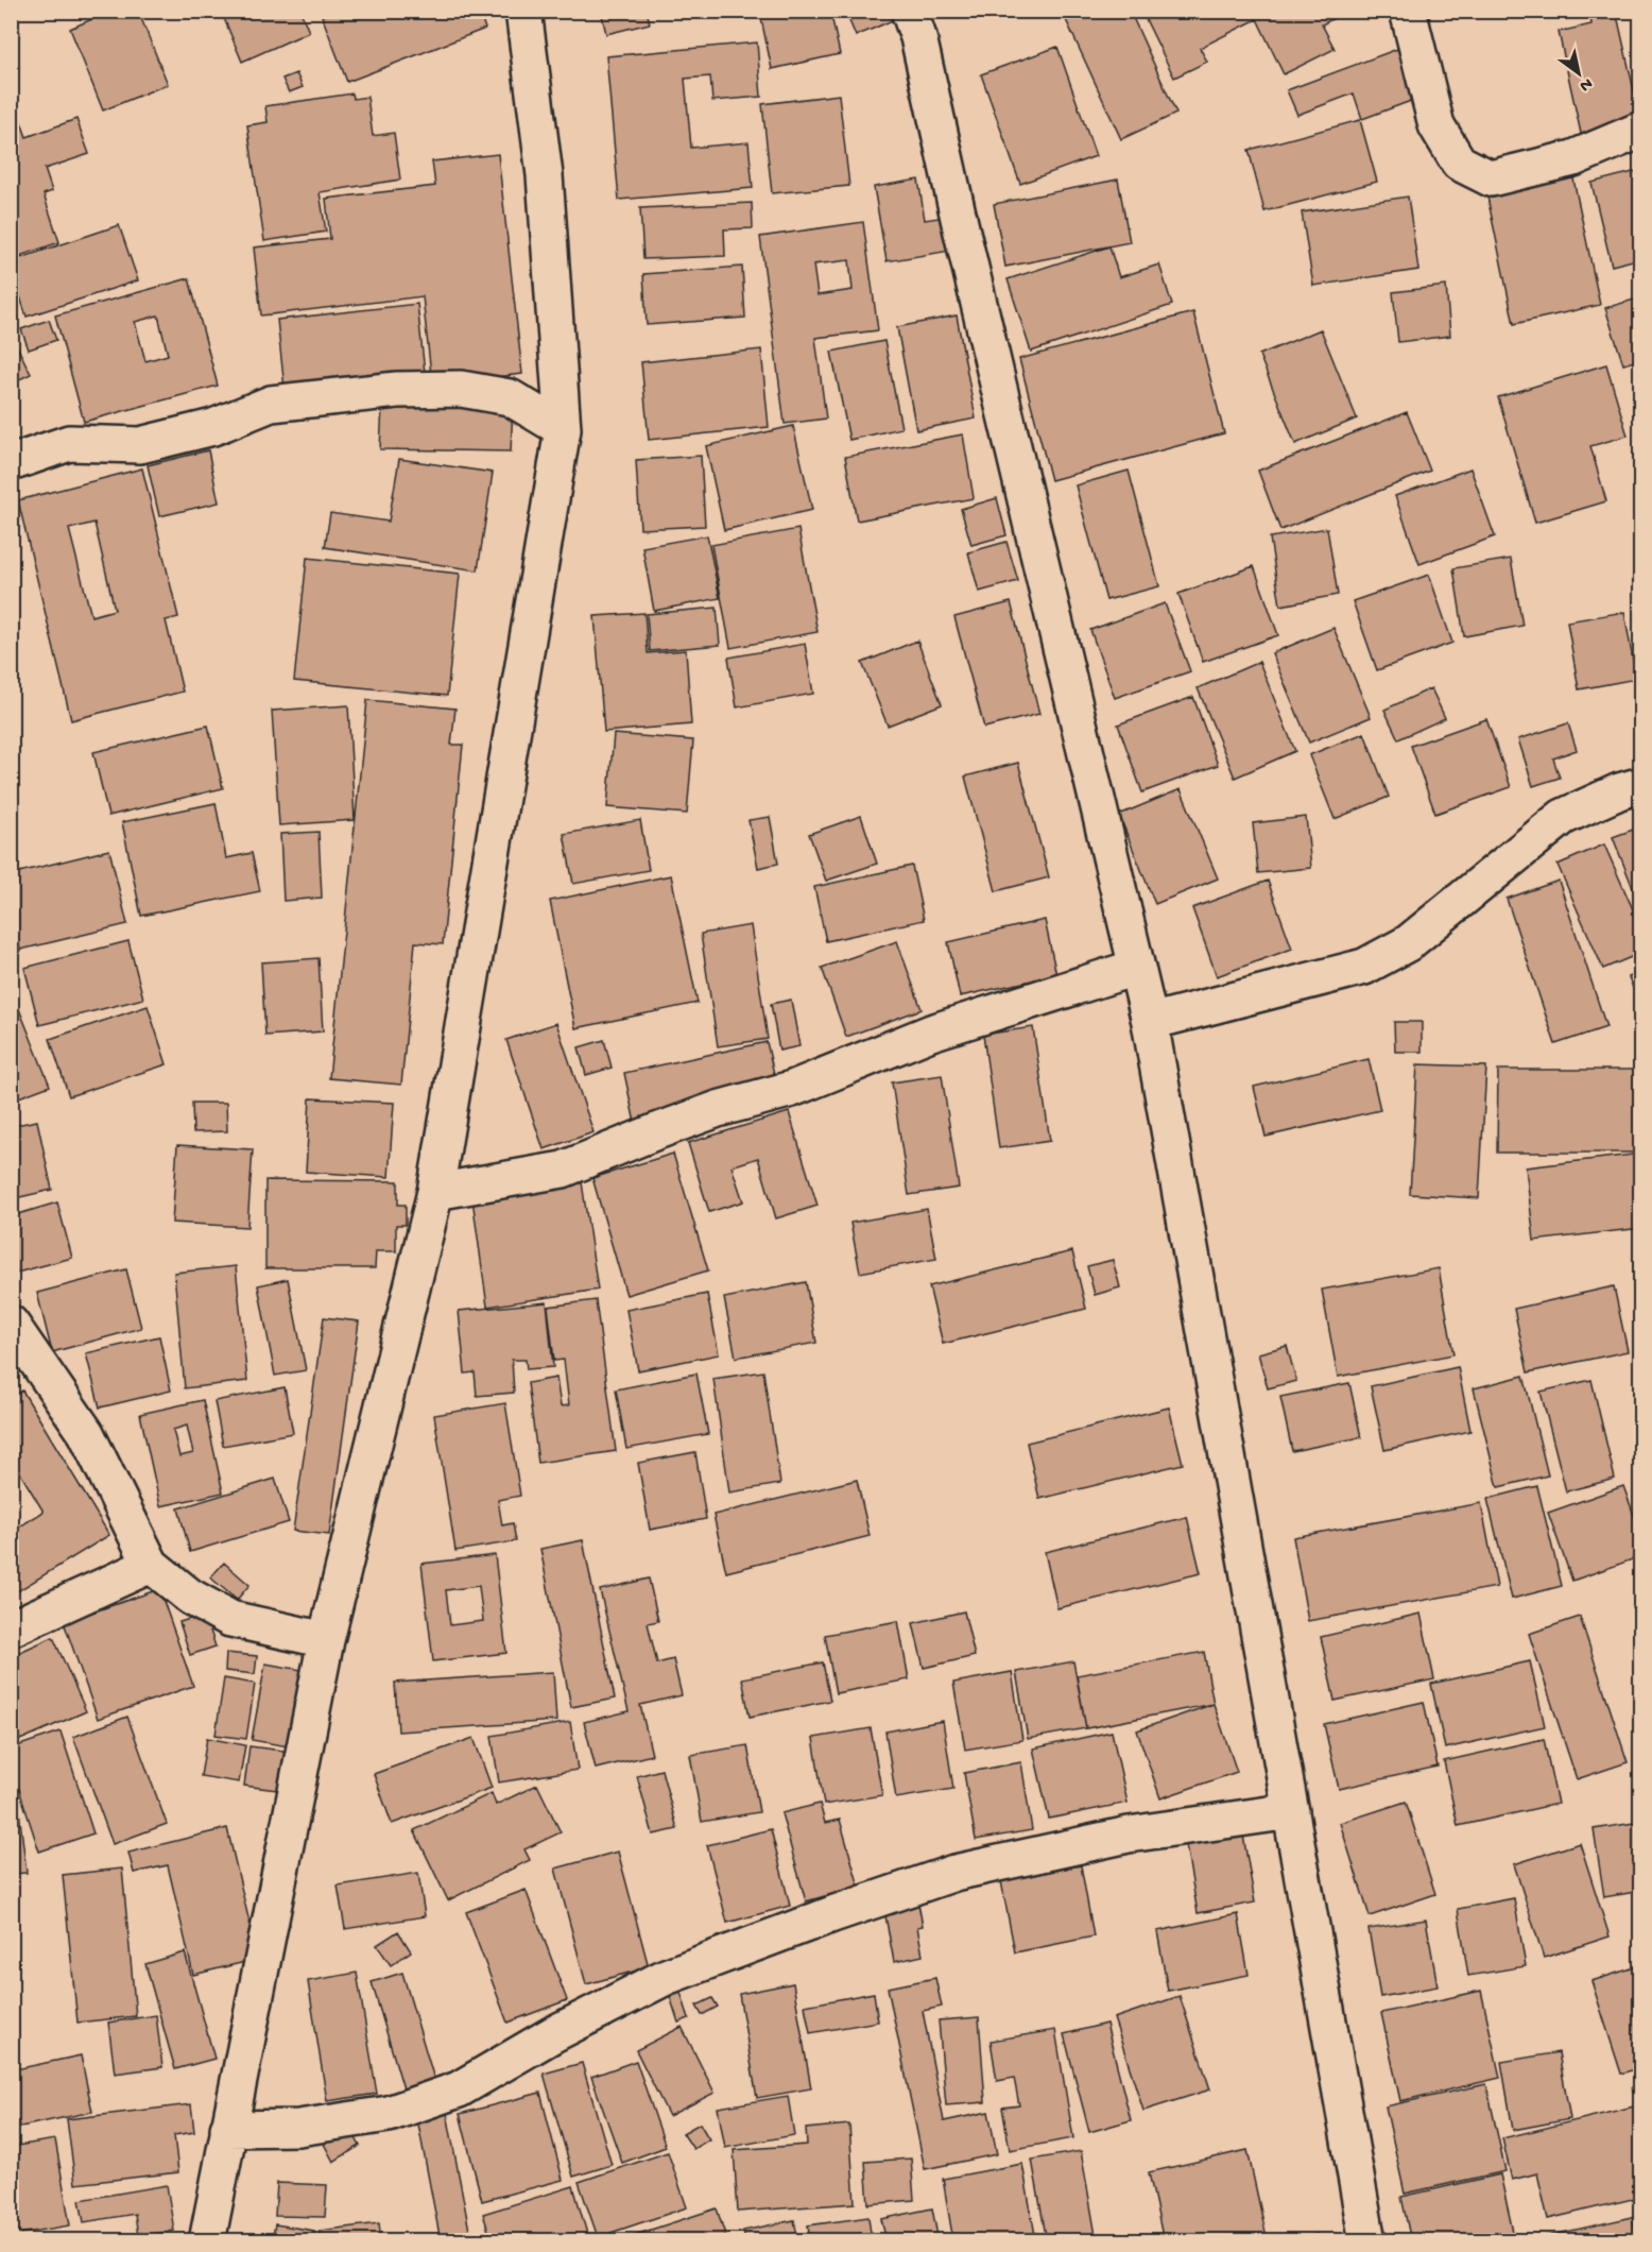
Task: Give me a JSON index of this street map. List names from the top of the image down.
{
  "north": "bottom right"
}
